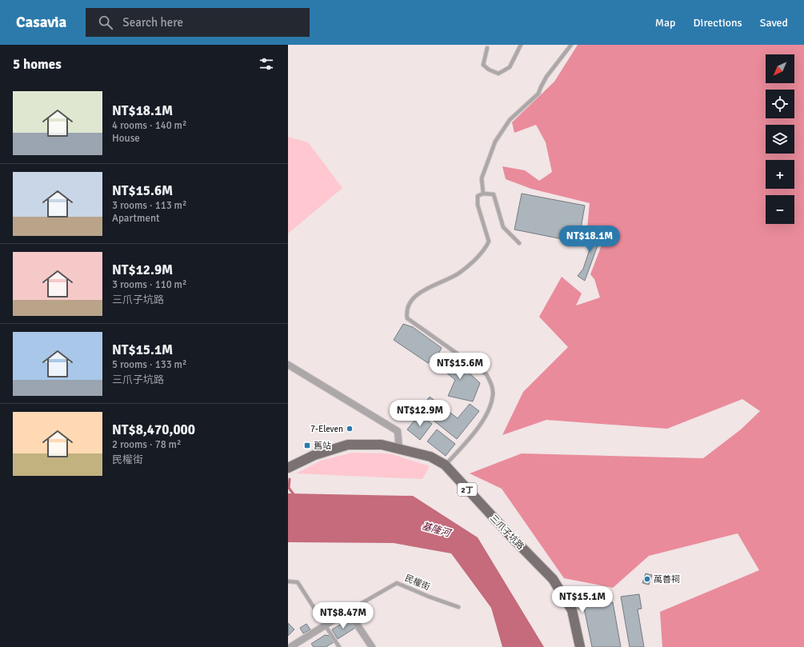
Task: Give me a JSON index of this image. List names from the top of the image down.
{
  "streets": {
    "main road": ["2丁", "三爪子坑路"],
    "street": ["民權街"]
  },
  "water": ["基隆河"],
  "places": {
    "other": ["7-Eleven", "萬善祠"],
    "transit": ["舊站"]
  },
  "north": "bottom left",
  "page": {
    "header": "Casavia",
    "search": "Search here",
    "nav": ["Map", "Directions", "Saved"],
    "heading": "5 homes",
    "map_buttons": ["+", "−"],
    "list": [
      {
        "name": "NT$18.1M",
        "note": "4 rooms · 140 m² · House"
      },
      {
        "name": "NT$15.6M",
        "note": "3 rooms · 113 m² · Apartment"
      },
      {
        "name": "NT$12.9M",
        "note": "3 rooms · 110 m² · 三爪子坑路"
      },
      {
        "name": "NT$15.1M",
        "note": "5 rooms · 133 m² · 三爪子坑路"
      },
      {
        "name": "NT$8,470,000",
        "note": "2 rooms · 78 m² · 民權街"
      }
    ],
    "price": [
      "NT$18.1M",
      "NT$15.6M",
      "NT$12.9M",
      "NT$15.1M",
      "NT$8.47M"
    ]
  }
}
